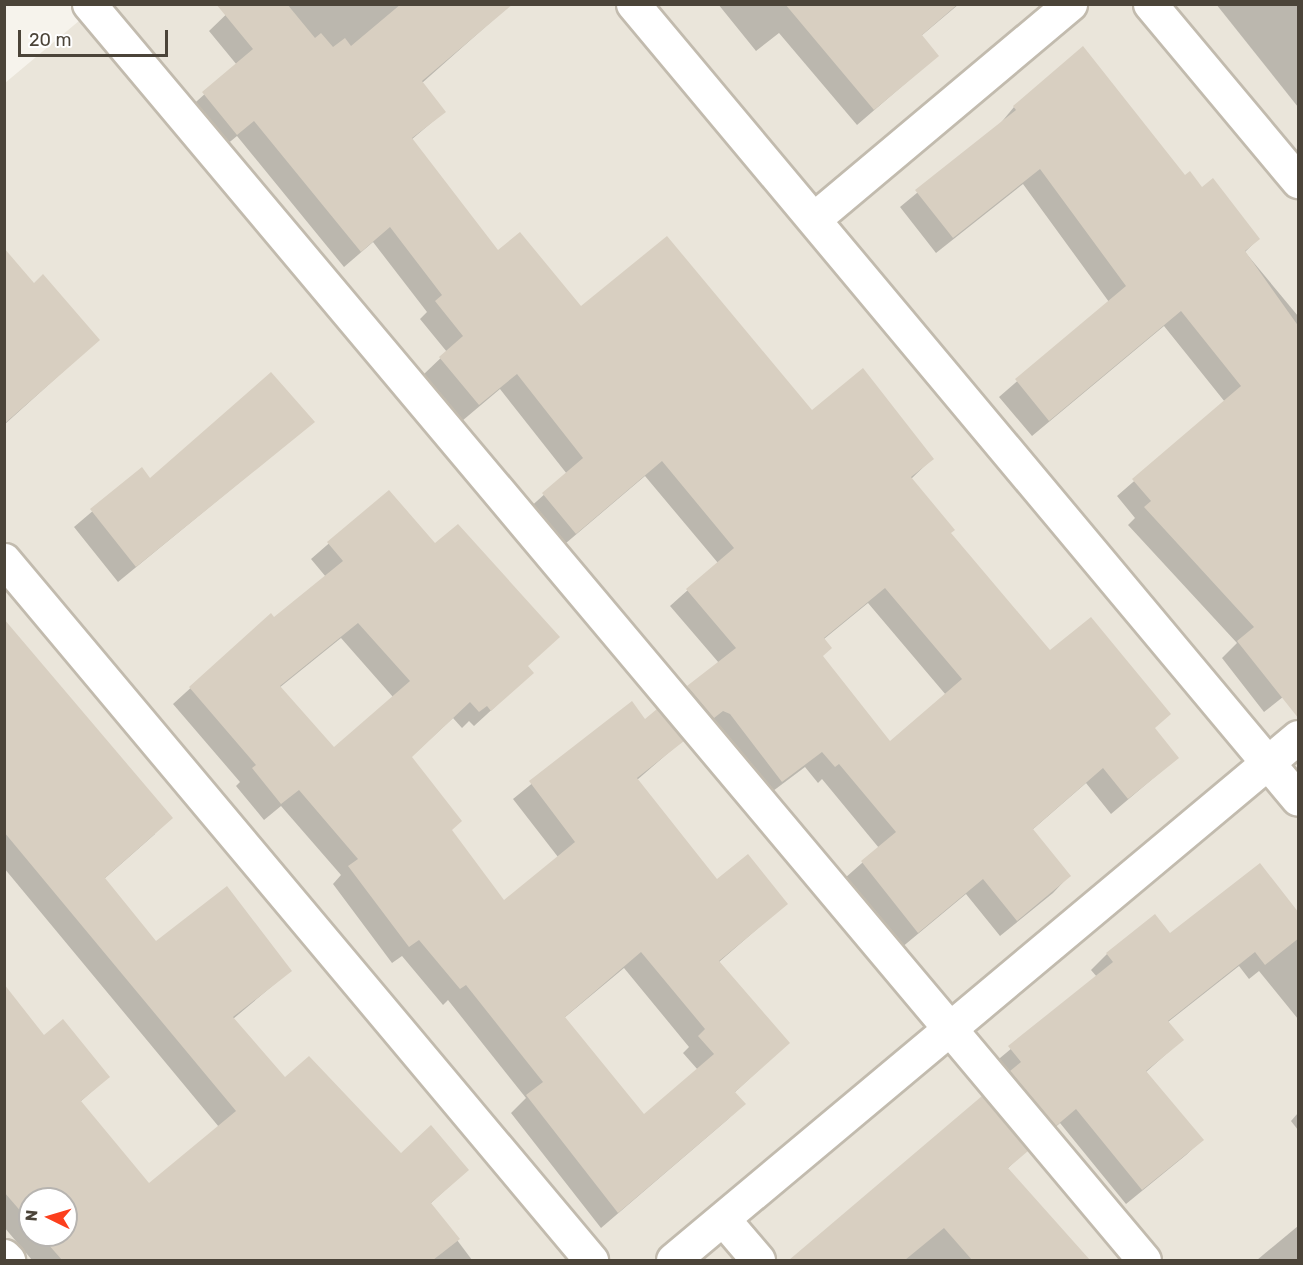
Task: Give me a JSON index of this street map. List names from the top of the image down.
{
  "scale_bar": "20 m",
  "north": "left"
}
